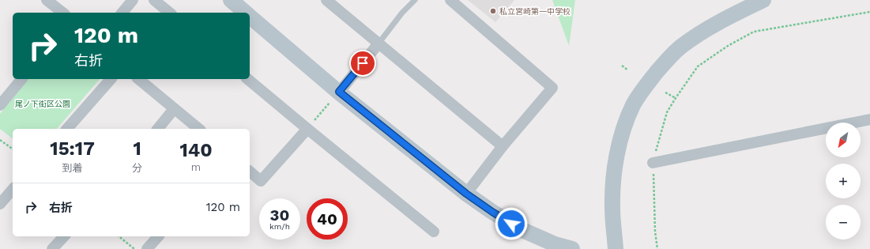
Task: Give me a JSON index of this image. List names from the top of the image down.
{
  "parks": ["尾ノ下街区公園"],
  "places": ["私立宮崎第一中学校"],
  "north": "bottom left",
  "page": {
    "turn": ["120 m", "右折"],
    "map_buttons": ["+", "−"],
    "eta": [
      "15:17",
      "到着",
      "1",
      "分",
      "140",
      "m"
    ],
    "list": [
      {
        "name": "右折",
        "value": "120 m"
      }
    ],
    "speed": "30 km/h",
    "limit": "40"
  }
}
